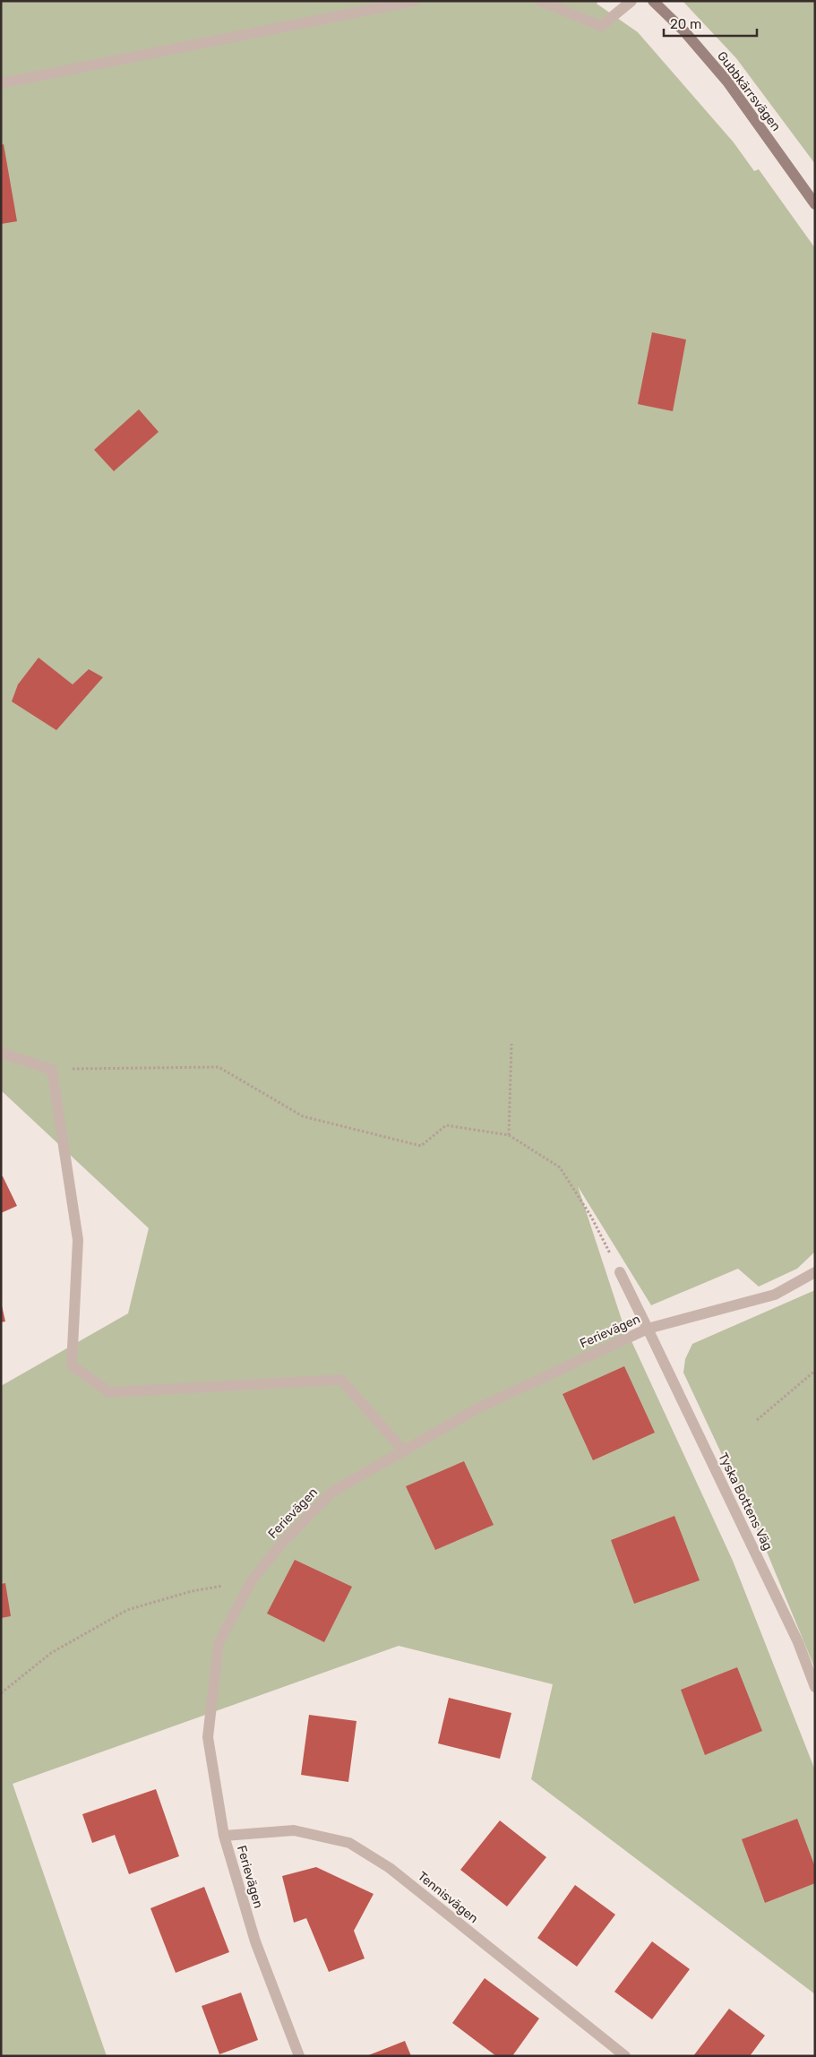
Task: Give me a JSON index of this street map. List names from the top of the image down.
{
  "streets": {
    "street": [
      "Gubbkärrsvägen",
      "Ferievägen",
      "Tyska Bottens Väg",
      "Tennisvägen"
    ]
  },
  "crossings": [
    ["Ferievägen", "Tyska Bottens Väg"],
    ["Ferievägen", "Tennisvägen"]
  ],
  "scale_bar": "20 m"
}
